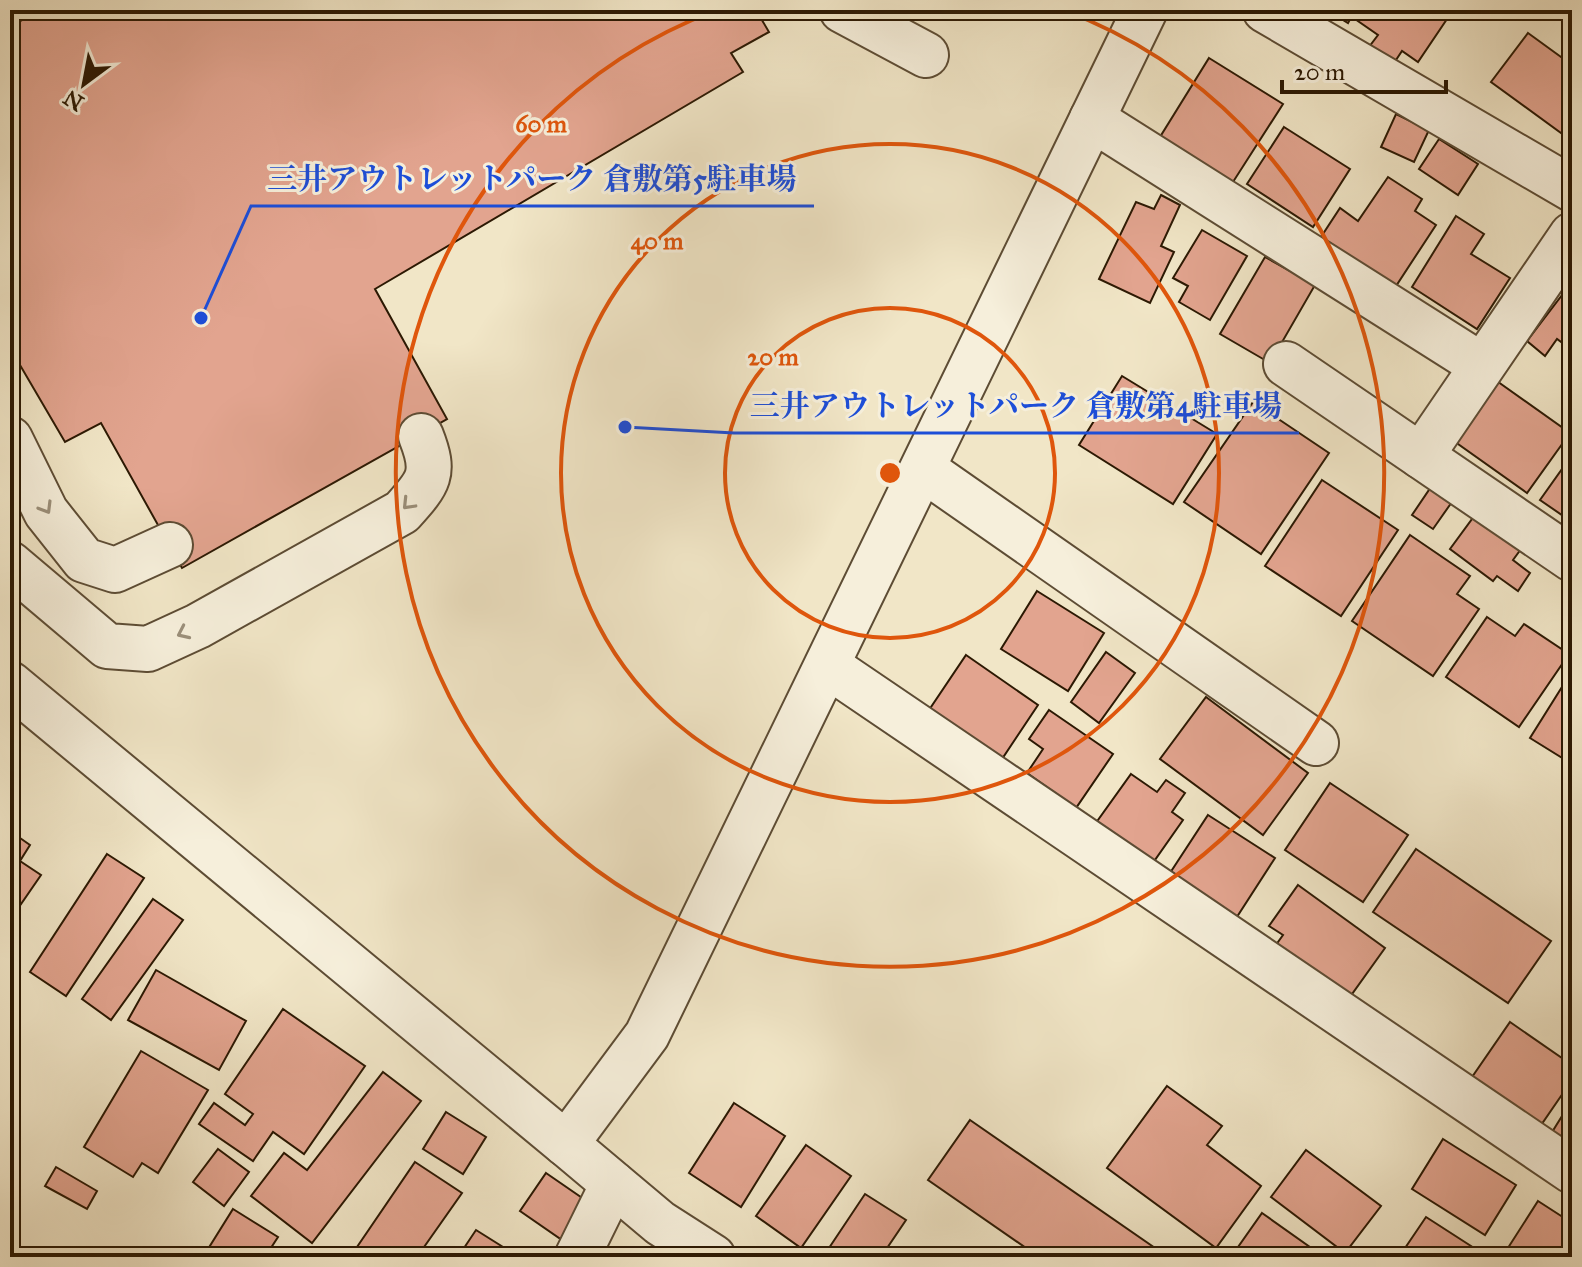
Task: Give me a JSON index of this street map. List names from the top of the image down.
{
  "places": ["三井アウトレットパーク 倉敷第5駐車場", "三井アウトレットパーク 倉敷第4駐車場"],
  "scale_bar": "20 m",
  "north": "bottom left",
  "rings": ["60 m", "40 m", "20 m"]
}
